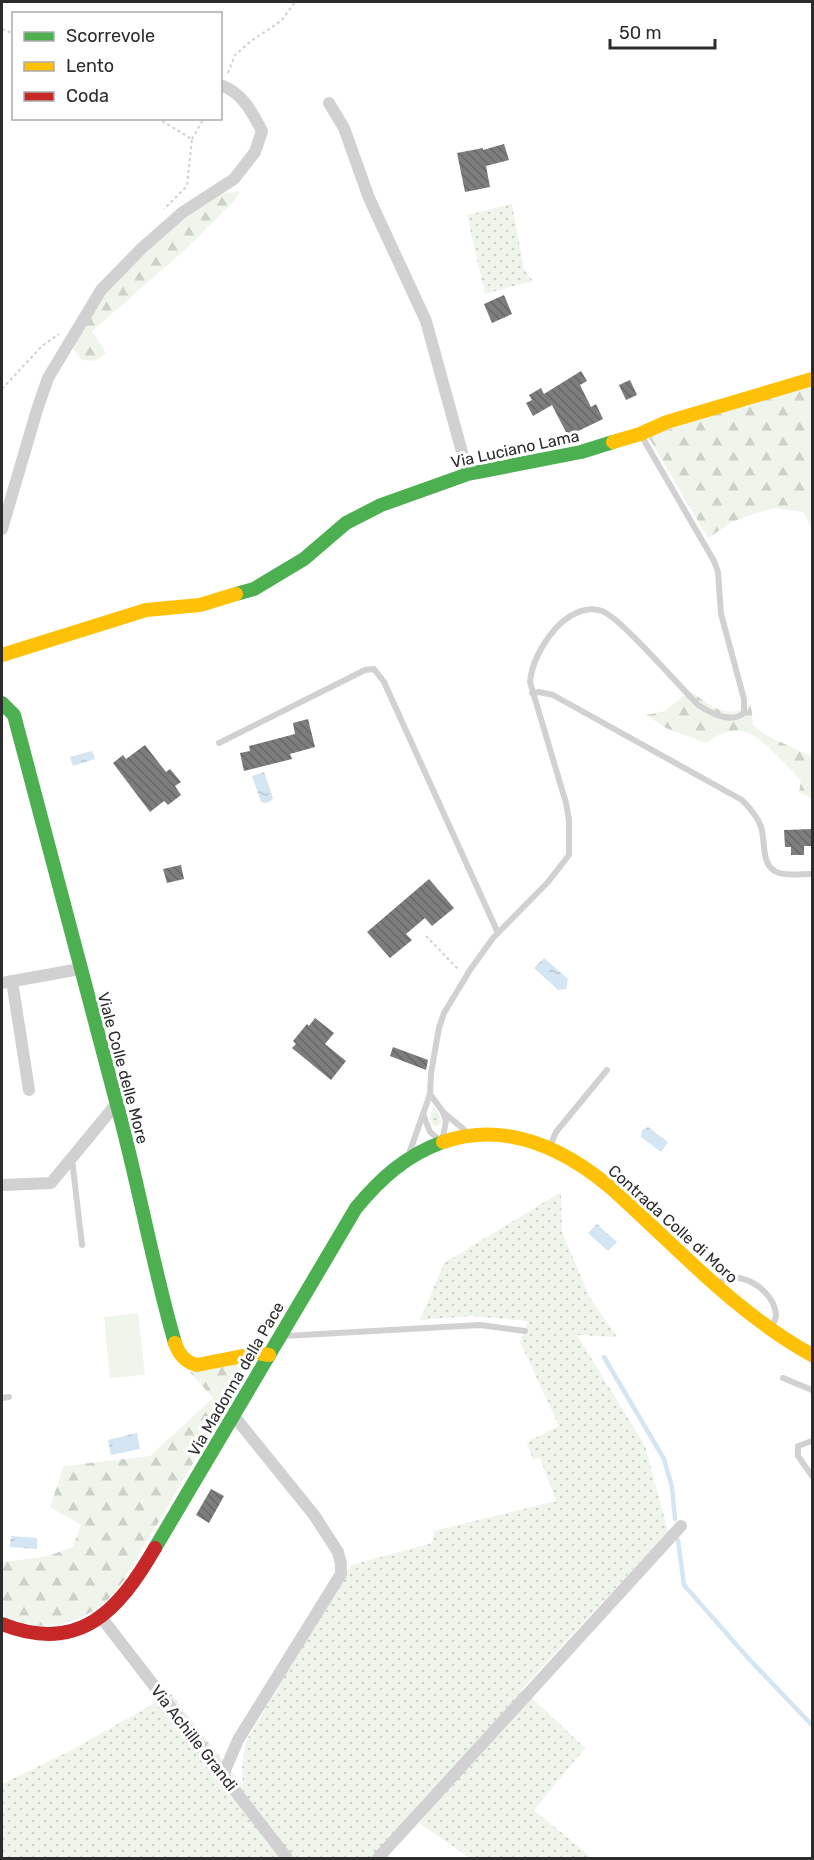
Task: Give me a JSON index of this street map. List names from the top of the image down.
{
  "streets": {
    "street": [
      "Via Luciano Lama",
      "Viale Colle delle More",
      "Contrada Colle di Moro",
      "Via Madonna della Pace",
      "Via Achille Grandi"
    ]
  },
  "crossings": [
    ["Viale Colle delle More", "Via Madonna della Pace"],
    ["Contrada Colle di Moro", "Via Madonna della Pace"],
    ["Via Madonna della Pace", "Via Achille Grandi"]
  ],
  "legend": ["Scorrevole", "Lento", "Coda"],
  "scale_bar": "50 m"
}
